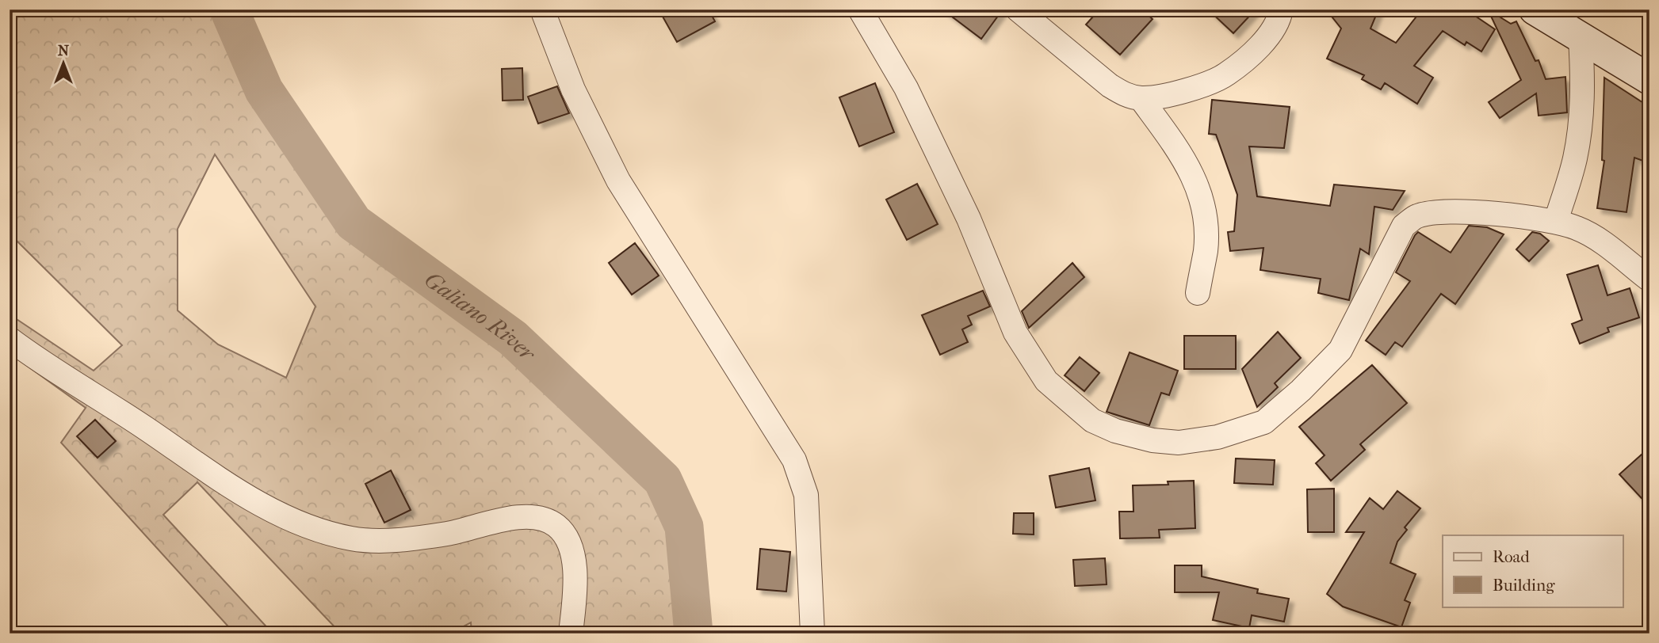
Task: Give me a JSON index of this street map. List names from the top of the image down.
{
  "water": ["Galiano River"],
  "legend": ["Road", "Building"],
  "north": "top"
}
